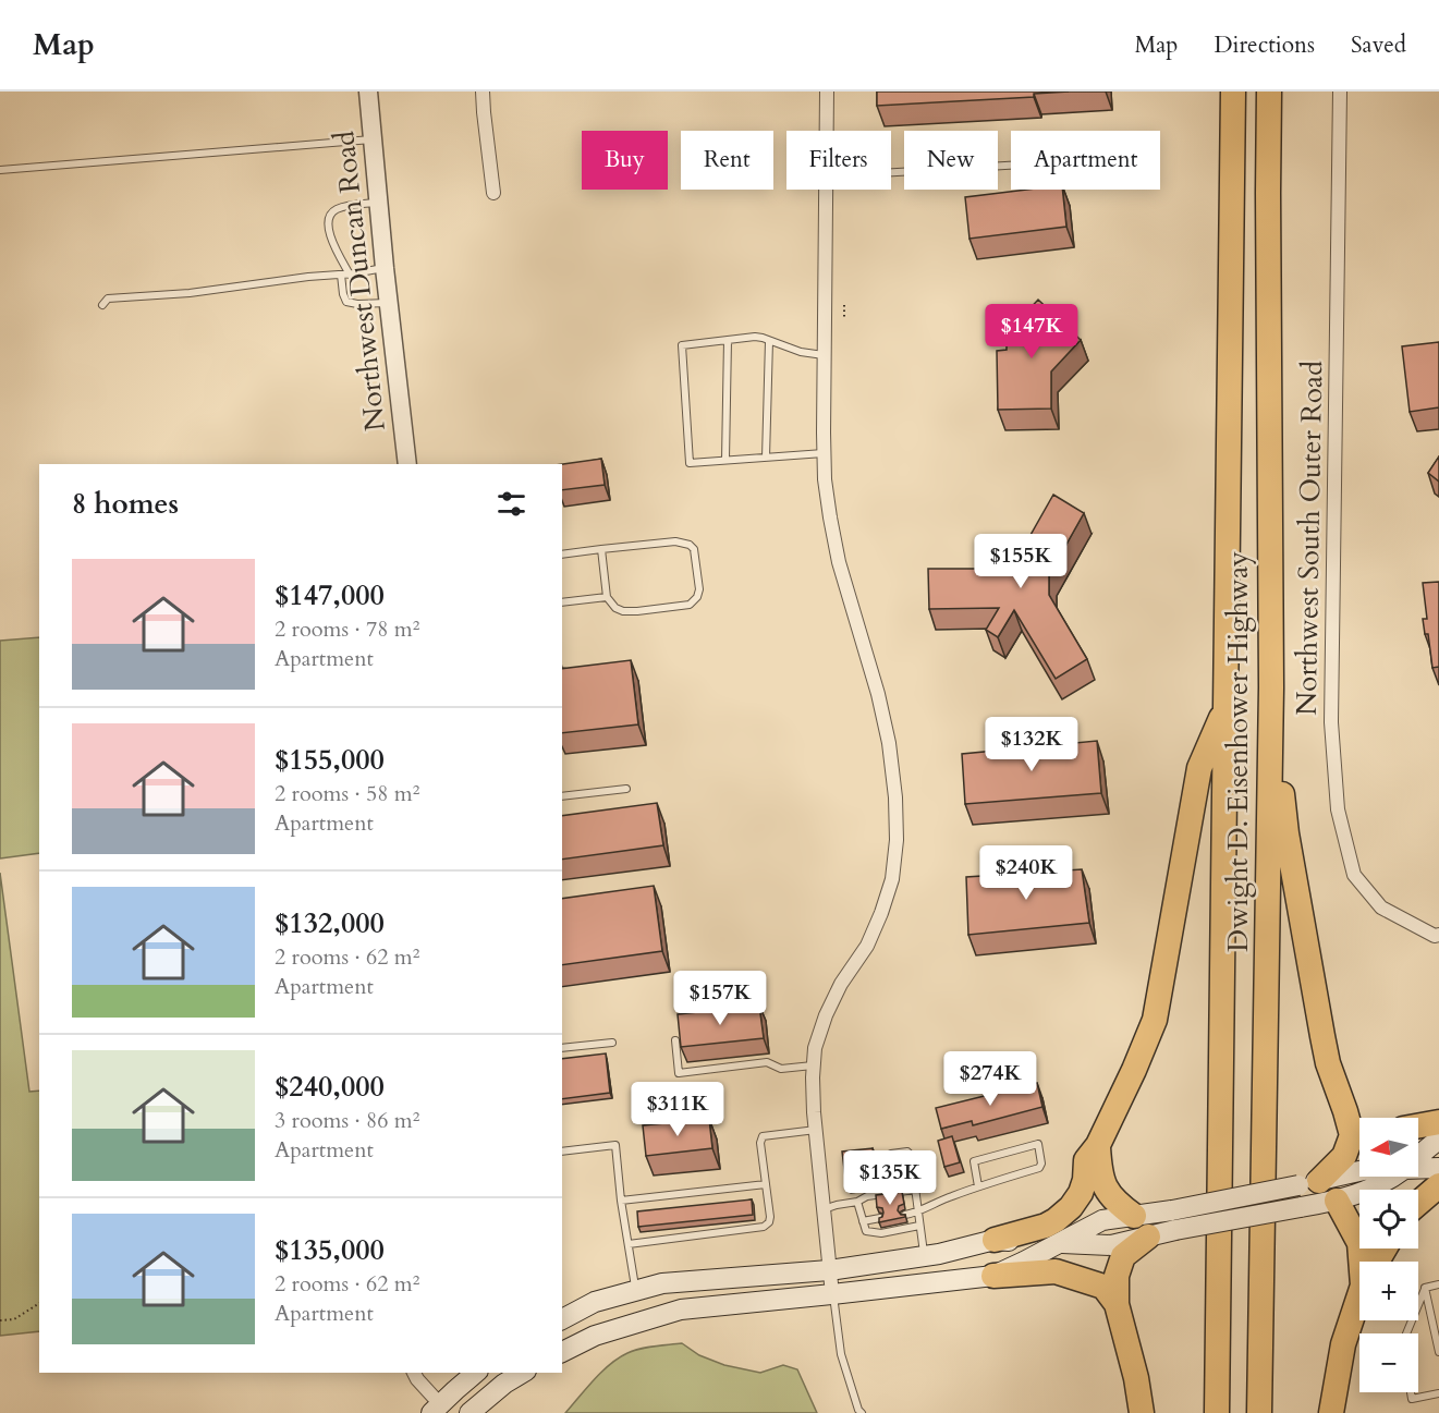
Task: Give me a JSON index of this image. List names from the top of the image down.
{
  "streets": {
    "highway": ["Dwight D. Eisenhower Highway"],
    "street": ["Northwest Duncan Road", "Northwest South Outer Road"]
  },
  "north": "left",
  "page": {
    "header": "Map",
    "nav": ["Map", "Directions", "Saved"],
    "chip": [
      "Buy",
      "Rent",
      "Filters",
      "New",
      "Apartment"
    ],
    "price": [
      "$147K",
      "$155K",
      "$132K",
      "$240K",
      "$157K",
      "$274K",
      "$311K",
      "$135K"
    ],
    "heading": "8 homes",
    "list": [
      {
        "name": "$147,000",
        "note": "2 rooms · 78 m² · Apartment"
      },
      {
        "name": "$155,000",
        "note": "2 rooms · 58 m² · Apartment"
      },
      {
        "name": "$132,000",
        "note": "2 rooms · 62 m² · Apartment"
      },
      {
        "name": "$240,000",
        "note": "3 rooms · 86 m² · Apartment"
      },
      {
        "name": "$135,000",
        "note": "2 rooms · 62 m² · Apartment"
      }
    ],
    "map_buttons": ["+", "−"]
  }
}
